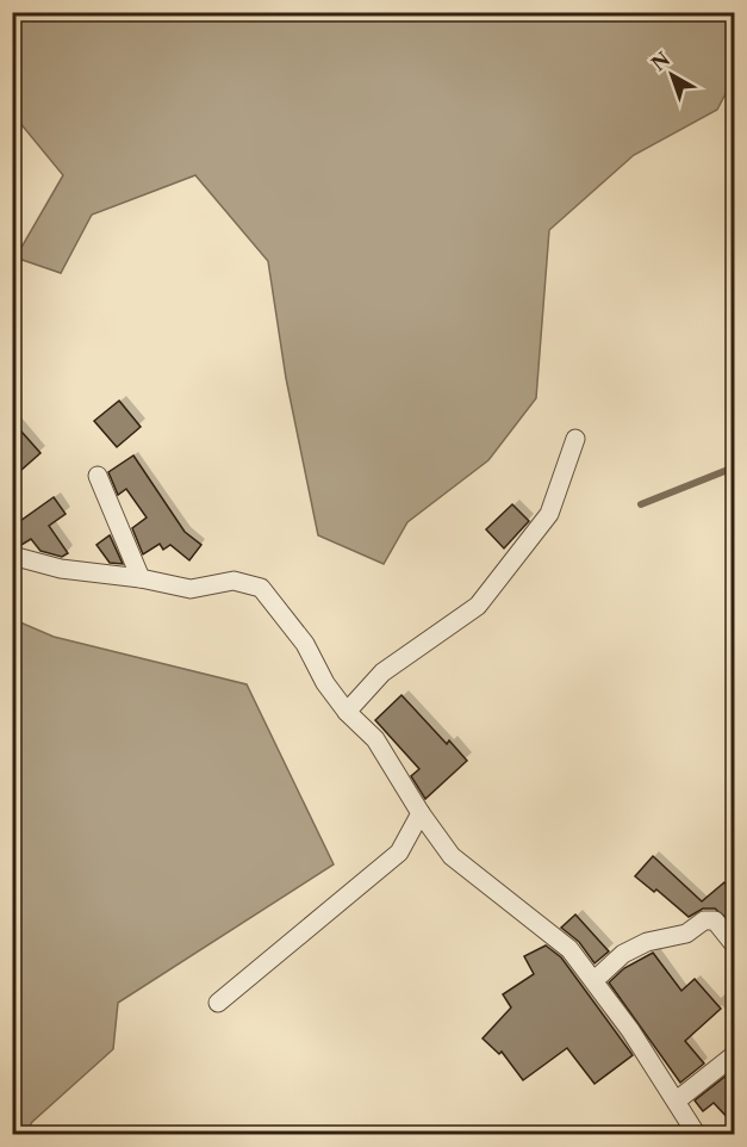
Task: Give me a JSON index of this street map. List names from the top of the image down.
{
  "north": "top left"
}
